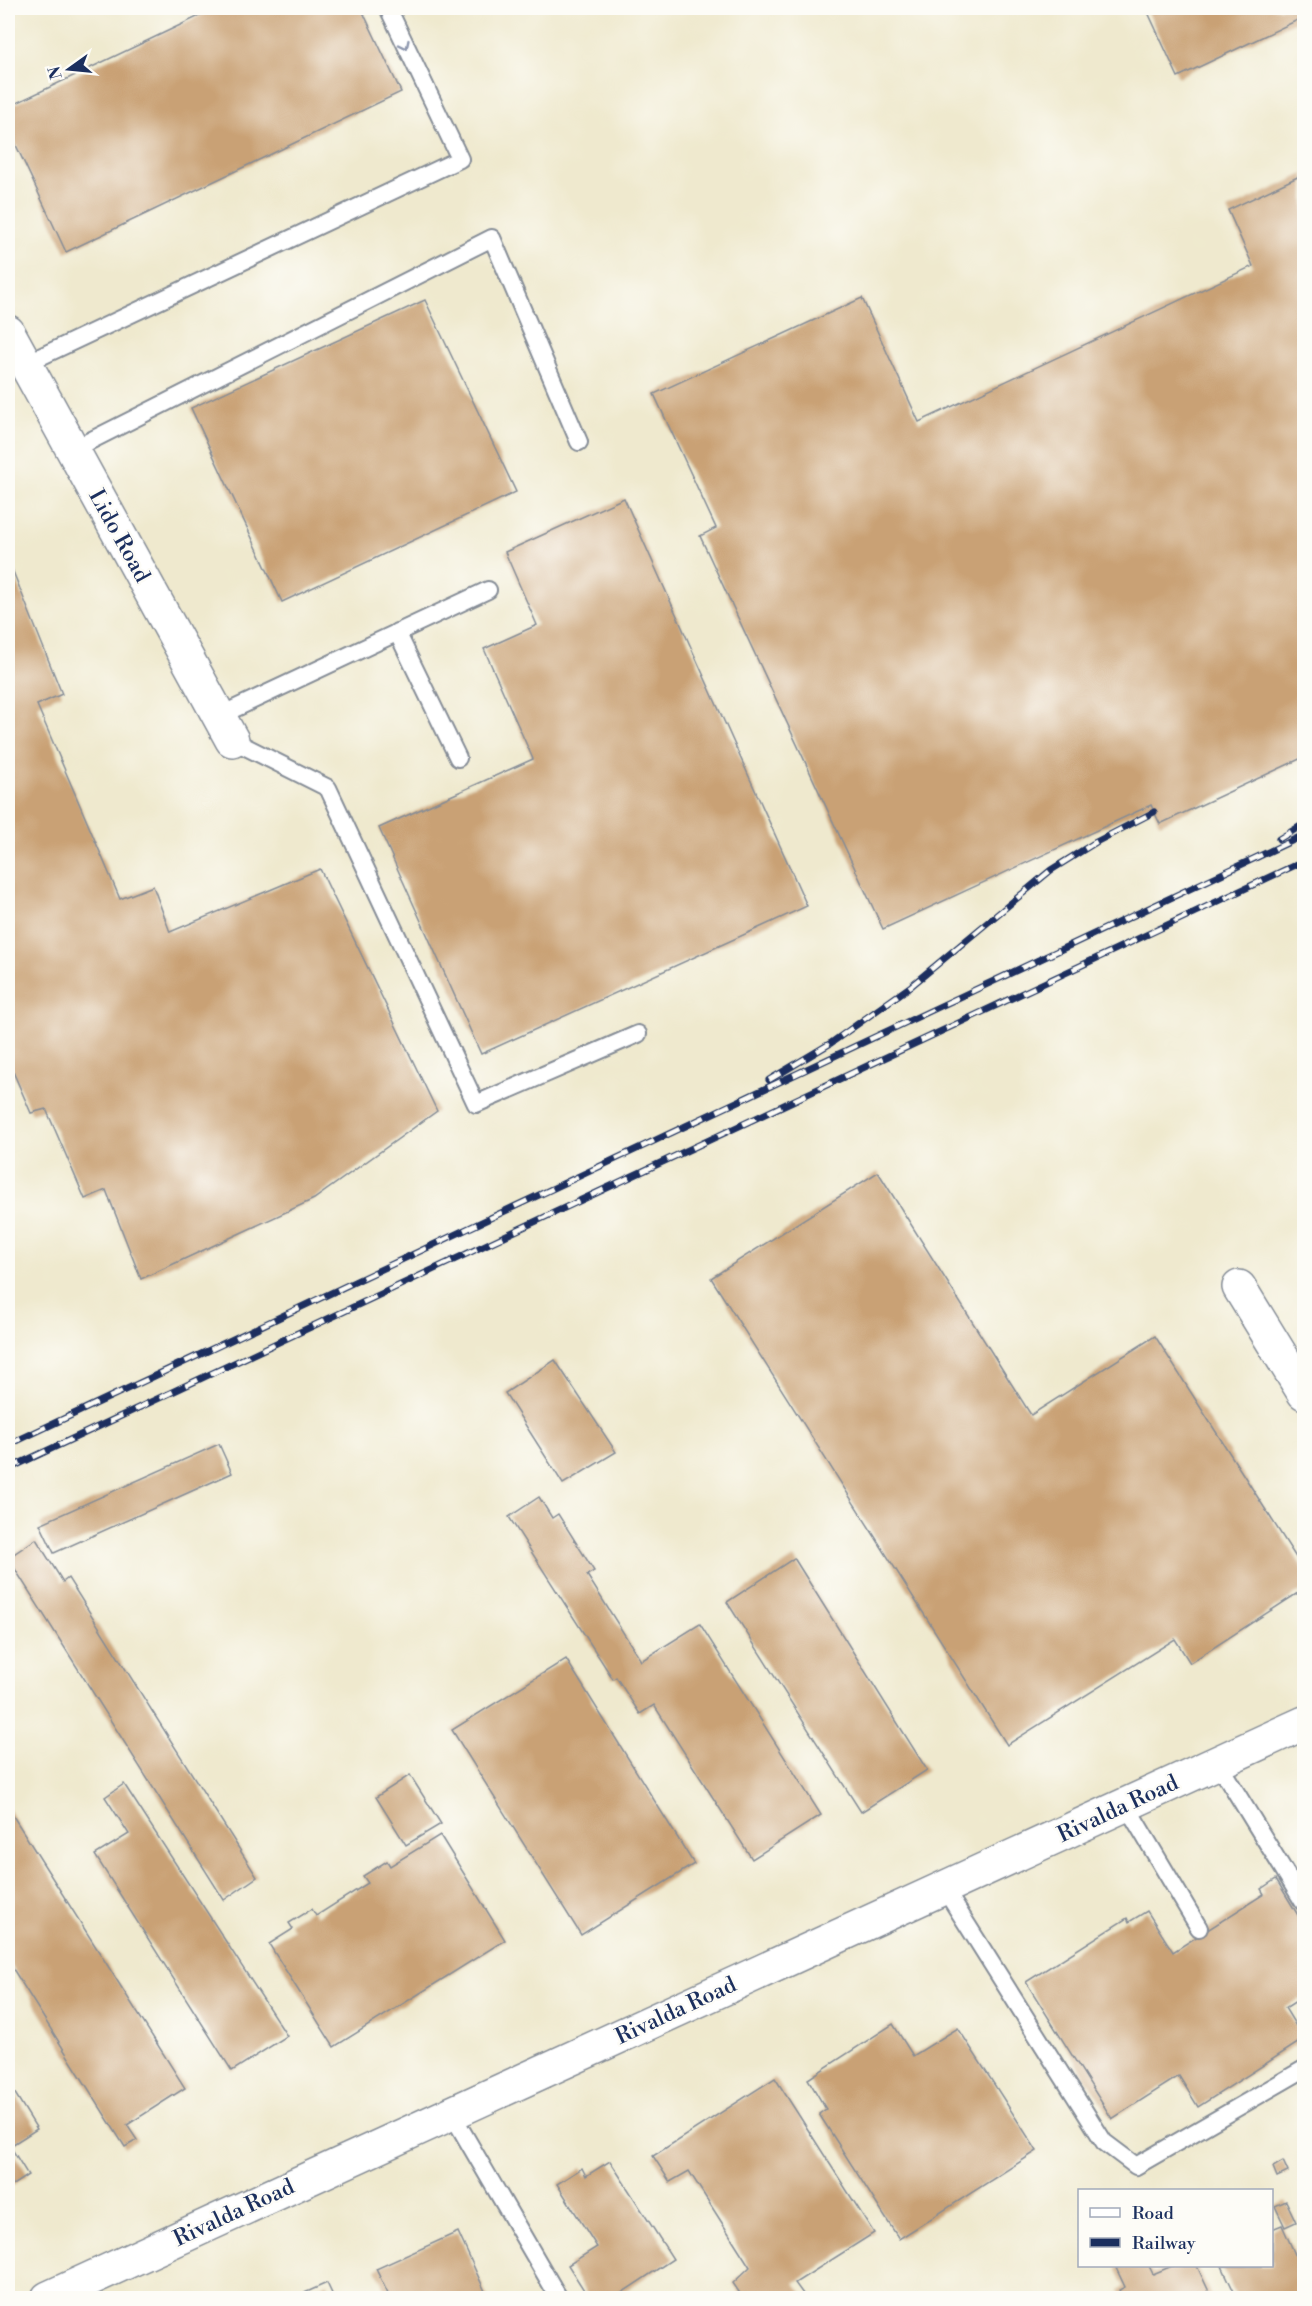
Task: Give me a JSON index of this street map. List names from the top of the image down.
{
  "streets": {
    "street": ["Lido Road", "Rivalda Road"]
  },
  "legend": ["Road", "Railway"],
  "north": "left"
}
